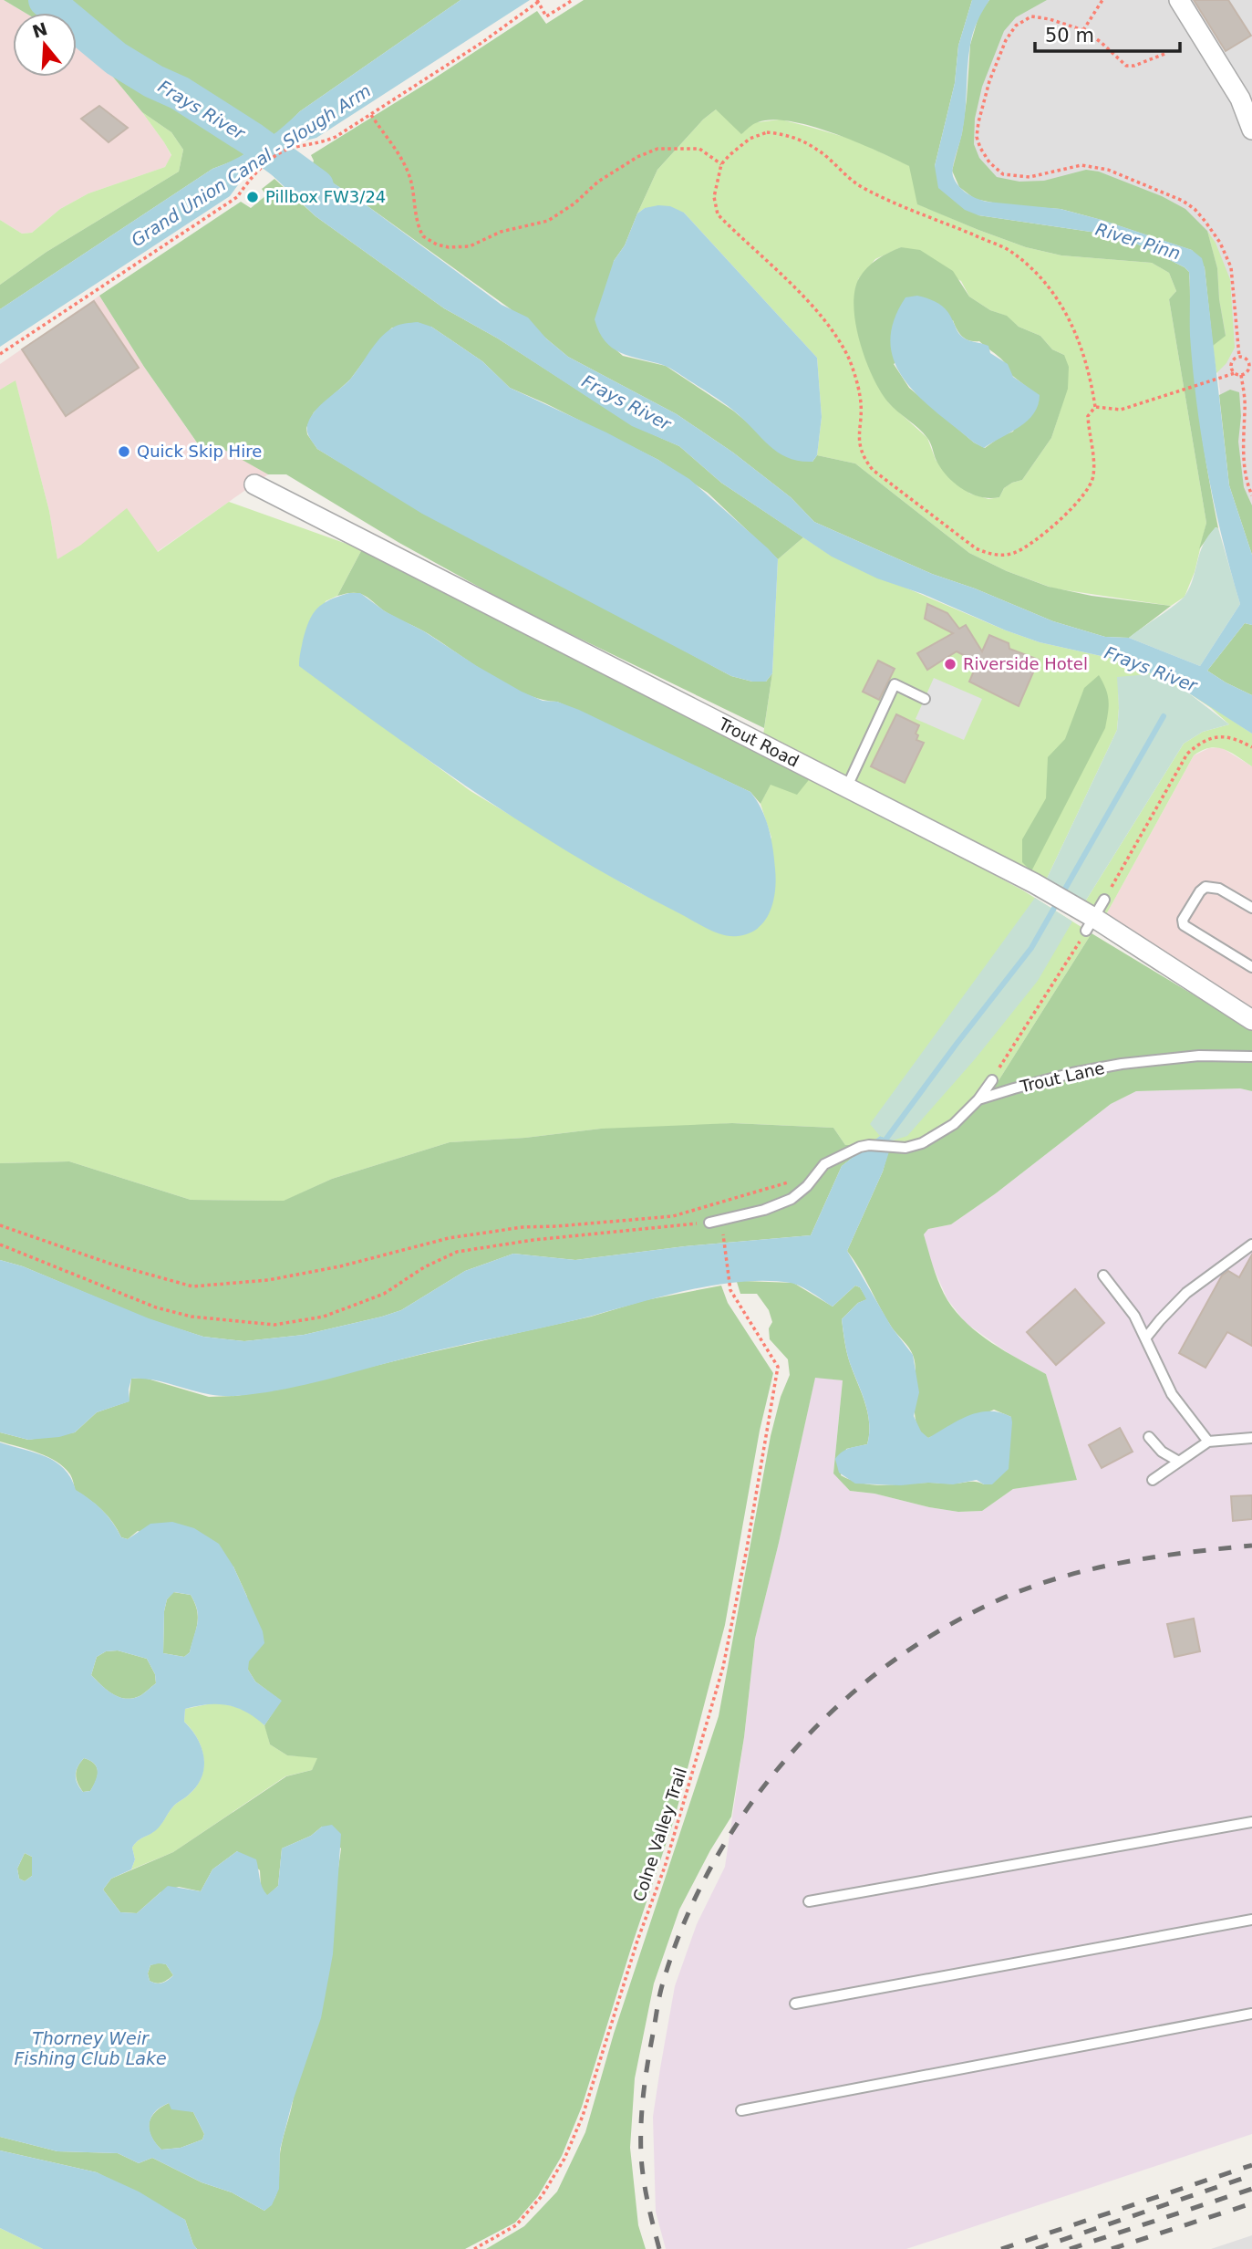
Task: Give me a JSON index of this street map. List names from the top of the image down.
{
  "streets": {
    "street": ["Trout Road"],
    "lane": ["Trout Lane"],
    "path": ["Colne Valley Trail"]
  },
  "water": [
    "Frays River",
    "Grand Union Canal - Slough Arm",
    "River Pinn",
    "Thorney Weir Fishing Club Lake"
  ],
  "places": ["Pillbox FW3/24", "Quick Skip Hire", "Riverside Hotel"],
  "scale_bar": "50 m",
  "north": "top"
}
